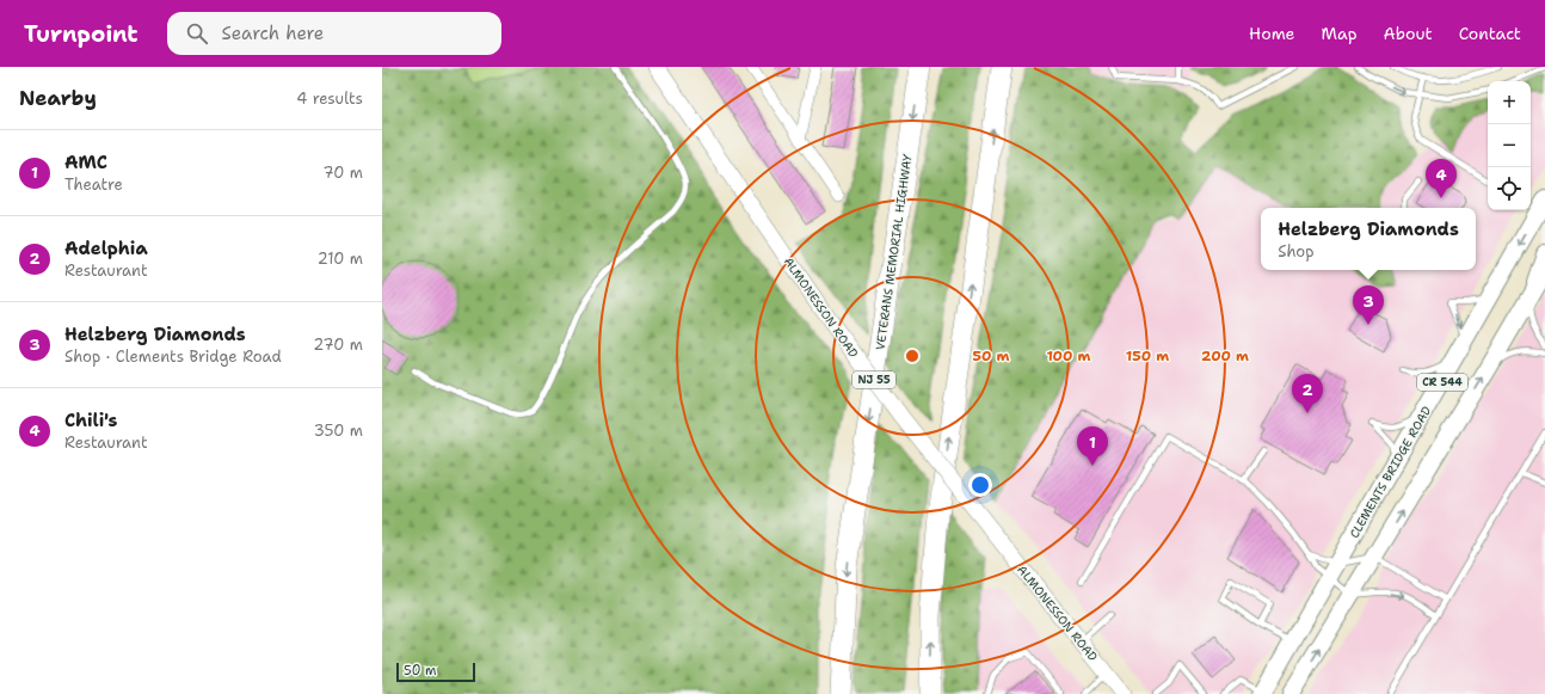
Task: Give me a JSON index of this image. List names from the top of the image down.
{
  "streets": {
    "highway": ["VETERANS MEMORIAL HIGHWAY", "NJ 55"],
    "main road": ["ALMONESSON ROAD", "CR 544", "CLEMENTS BRIDGE ROAD"]
  },
  "scale_bar": "50 m",
  "page": {
    "header": "Turnpoint",
    "search": "Search here",
    "nav": [
      "Home",
      "Map",
      "About",
      "Contact"
    ],
    "heading": ["Nearby", "4 results"],
    "map_buttons": ["+", "−"],
    "list": [
      {
        "mark": "1",
        "name": "AMC",
        "note": "Theatre",
        "value": "70 m"
      },
      {
        "mark": "2",
        "name": "Adelphia",
        "note": "Restaurant",
        "value": "210 m"
      },
      {
        "mark": "3",
        "name": "Helzberg Diamonds",
        "note": "Shop · Clements Bridge Road",
        "value": "270 m"
      },
      {
        "mark": "4",
        "name": "Chili's",
        "note": "Restaurant",
        "value": "350 m"
      }
    ],
    "pins": [
      "4",
      "3",
      "2",
      "1"
    ],
    "popup": ["Helzberg Diamonds", "Shop"],
    "scale": "50 m"
  },
  "rings": [
    "50 m",
    "100 m",
    "150 m",
    "200 m"
  ]
}
